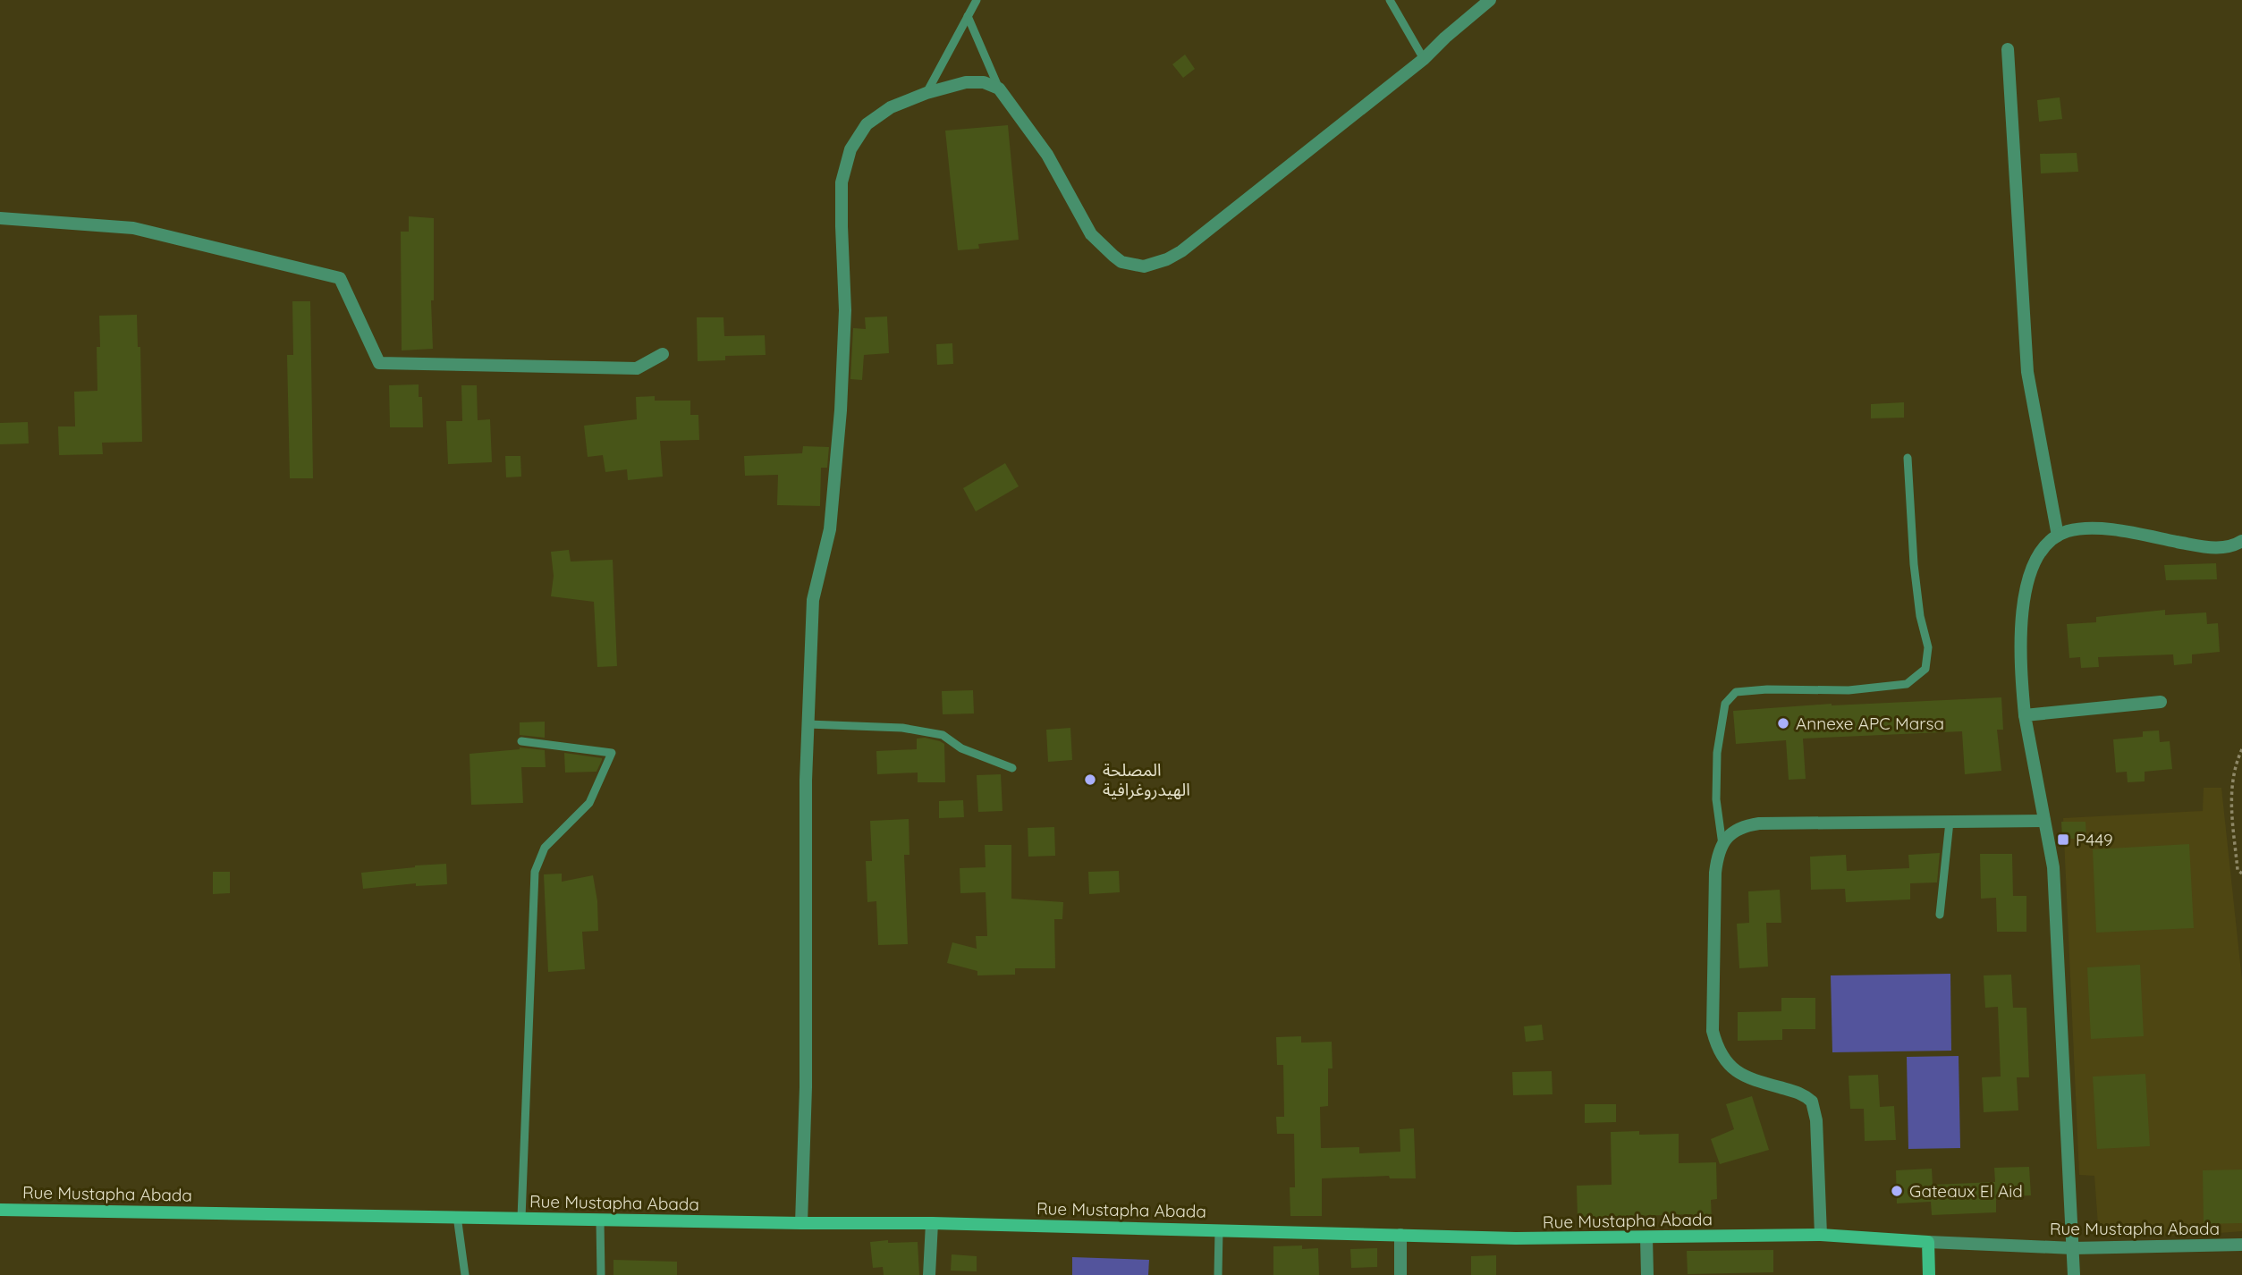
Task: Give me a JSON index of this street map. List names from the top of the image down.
{
  "streets": {
    "main road": ["Rue Mustapha Abada"]
  },
  "places": {
    "other": ["Annexe APC Marsa", "المصلحة الهيدروغرافية", "Gateaux El Aid"],
    "transit": ["P449"]
  }
}
